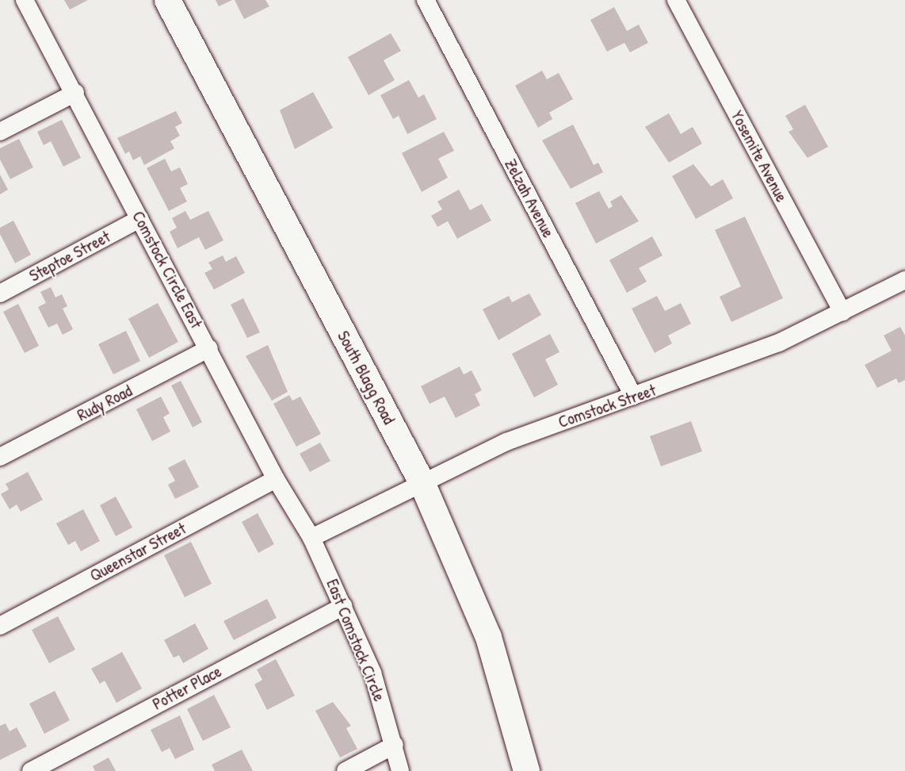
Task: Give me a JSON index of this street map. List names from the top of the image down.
{
  "streets": {
    "main road": ["South Blagg Road"],
    "street": [
      "Yosemite Avenue",
      "Zelzah Avenue",
      "Steptoe Street",
      "Comstock Circle East",
      "Rudy Road",
      "Comstock Street",
      "Queenstar Street",
      "East Comstock Circle",
      "Potter Place"
    ]
  },
  "crossings": [
    ["Yosemite Avenue", "Comstock Street"],
    ["Zelzah Avenue", "Comstock Street"],
    ["Steptoe Street", "Comstock Circle East"],
    ["Comstock Circle East", "Rudy Road"],
    ["Comstock Circle East", "Comstock Street"],
    ["Comstock Circle East", "Queenstar Street"],
    ["Comstock Circle East", "East Comstock Circle"],
    ["South Blagg Road", "Comstock Street"],
    ["Comstock Street", "East Comstock Circle"],
    ["East Comstock Circle", "Potter Place"]
  ]
}
